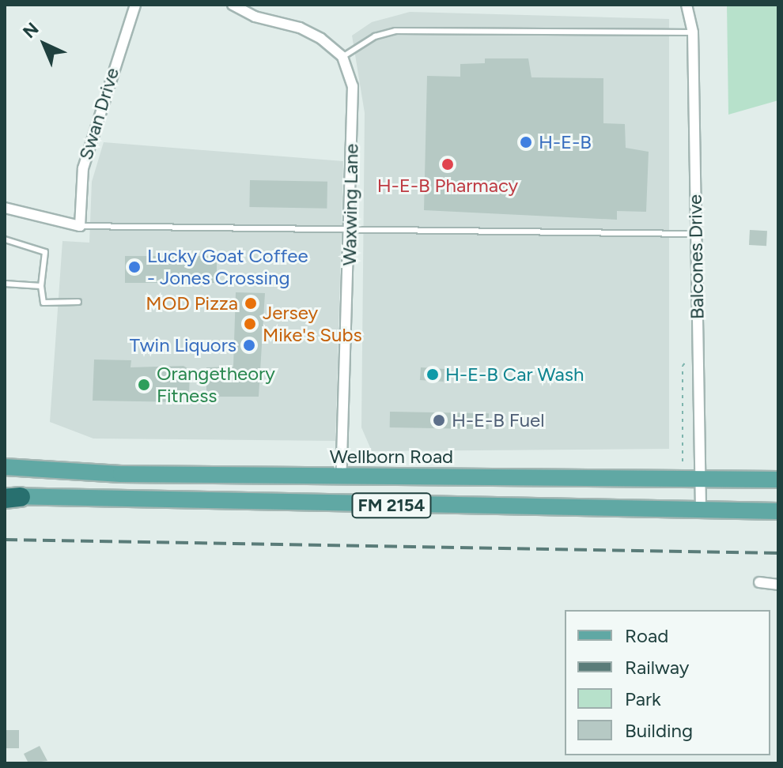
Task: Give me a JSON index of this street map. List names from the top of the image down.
{
  "streets": {
    "main road": ["Wellborn Road", "FM 2154"],
    "street": ["Swan Drive", "Waxwing Lane", "Balcones Drive"]
  },
  "crossings": [
    ["Waxwing Lane", "Wellborn Road"],
    ["Balcones Drive", "Wellborn Road"],
    ["Balcones Drive", "FM 2154"]
  ],
  "places": [
    "H-E-B",
    "H-E-B Pharmacy",
    "Lucky Goat Coffee - Jones Crossing",
    "MOD Pizza",
    "Jersey Mike's Subs",
    "Twin Liquors",
    "H-E-B Car Wash",
    "Orangetheory Fitness",
    "H-E-B Fuel"
  ],
  "legend": [
    "Road",
    "Railway",
    "Park",
    "Building"
  ],
  "north": "top left"
}
